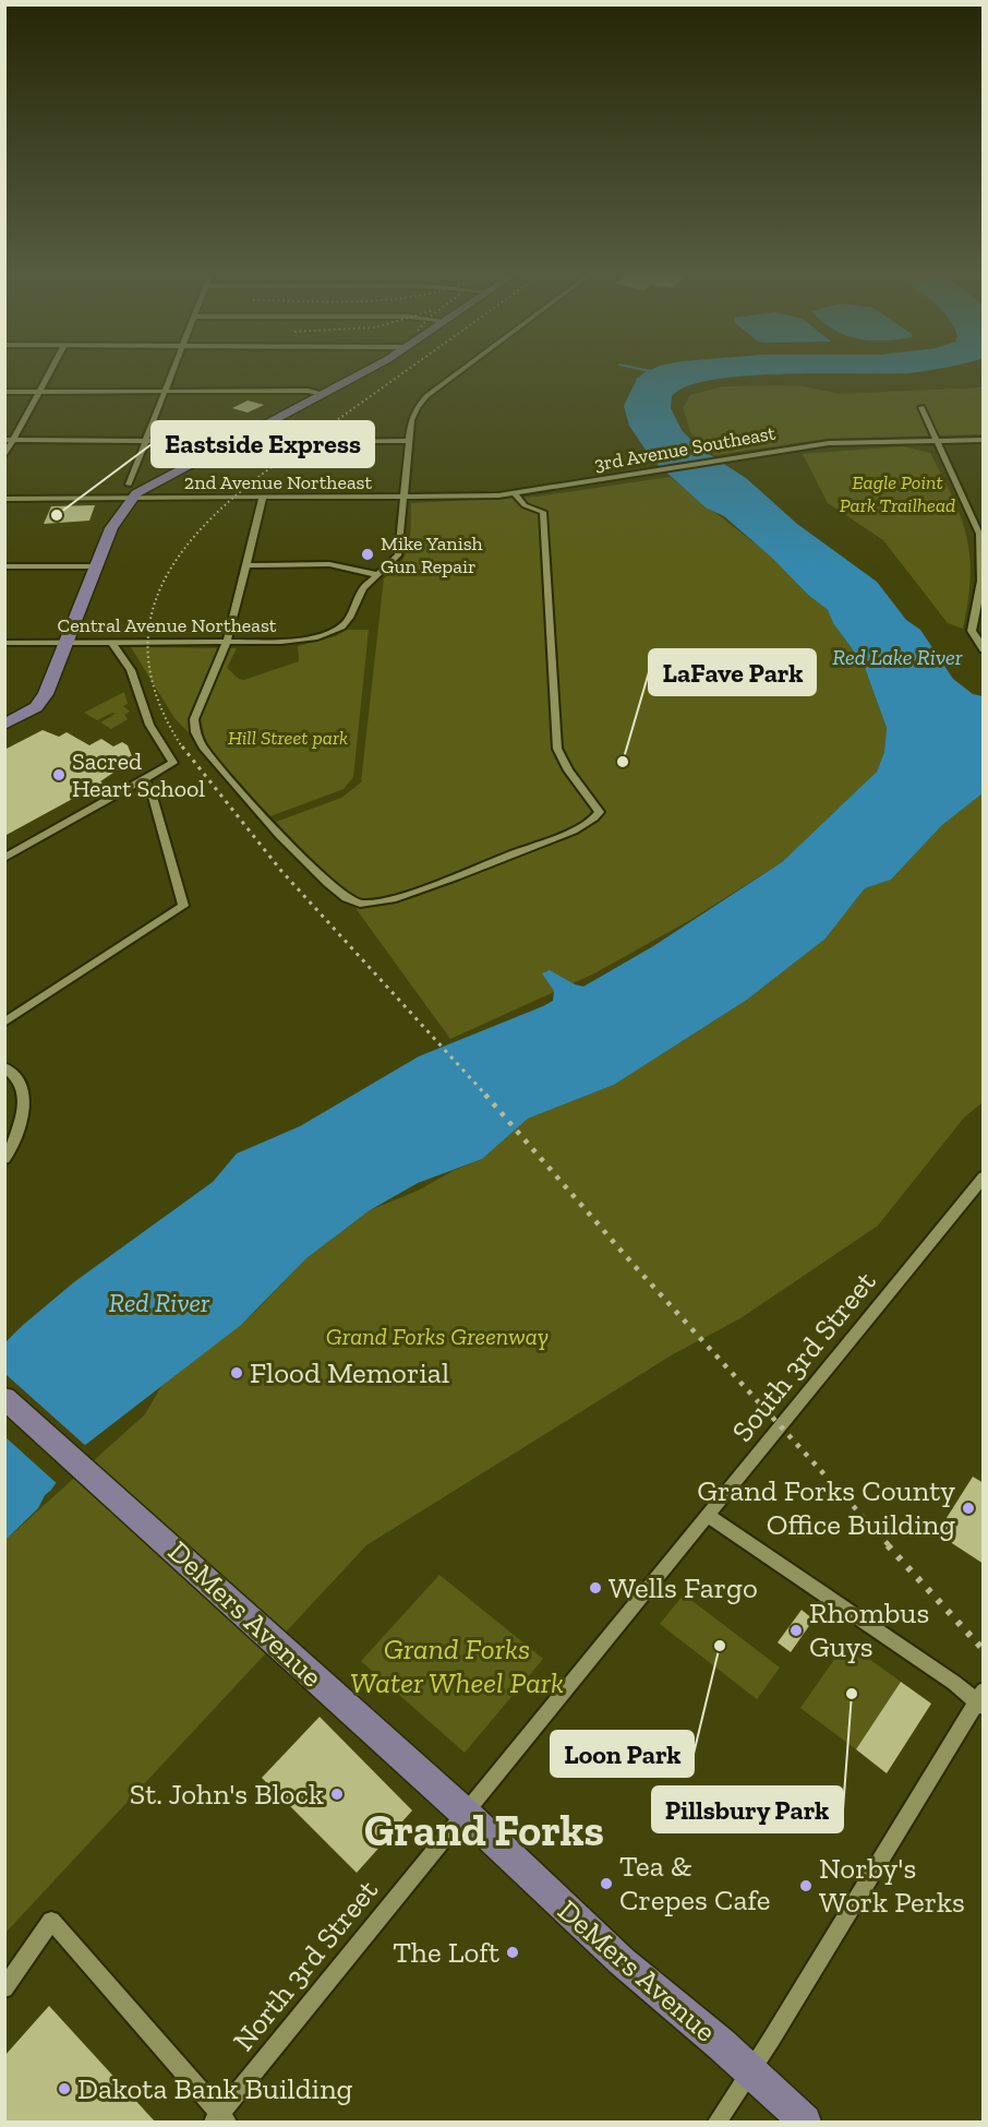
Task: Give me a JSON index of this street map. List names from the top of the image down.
{
  "streets": {
    "main road": ["DeMers Avenue"],
    "street": [
      "3rd Avenue Southeast",
      "2nd Avenue Northeast",
      "Central Avenue Northeast",
      "South 3rd Street",
      "North 3rd Street"
    ]
  },
  "crossings": [
    ["3rd Avenue Southeast", "2nd Avenue Northeast"],
    ["South 3rd Street", "DeMers Avenue"],
    ["South 3rd Street", "North 3rd Street"],
    ["DeMers Avenue", "North 3rd Street"]
  ],
  "districts": ["Grand Forks"],
  "water": ["Red Lake River", "Red River"],
  "parks": [
    "Eagle Point Park Trailhead",
    "Hill Street park",
    "Grand Forks Greenway",
    "Grand Forks Water Wheel Park"
  ],
  "places": [
    "Eastside Express",
    "Mike Yanish Gun Repair",
    "LaFave Park",
    "Sacred Heart School",
    "Flood Memorial",
    "Grand Forks County Office Building",
    "Wells Fargo",
    "Rhombus Guys",
    "Loon Park",
    "Pillsbury Park",
    "St. John's Block",
    "Tea & Crepes Cafe",
    "Norby's Work Perks",
    "The Loft",
    "Dakota Bank Building"
  ]
}
